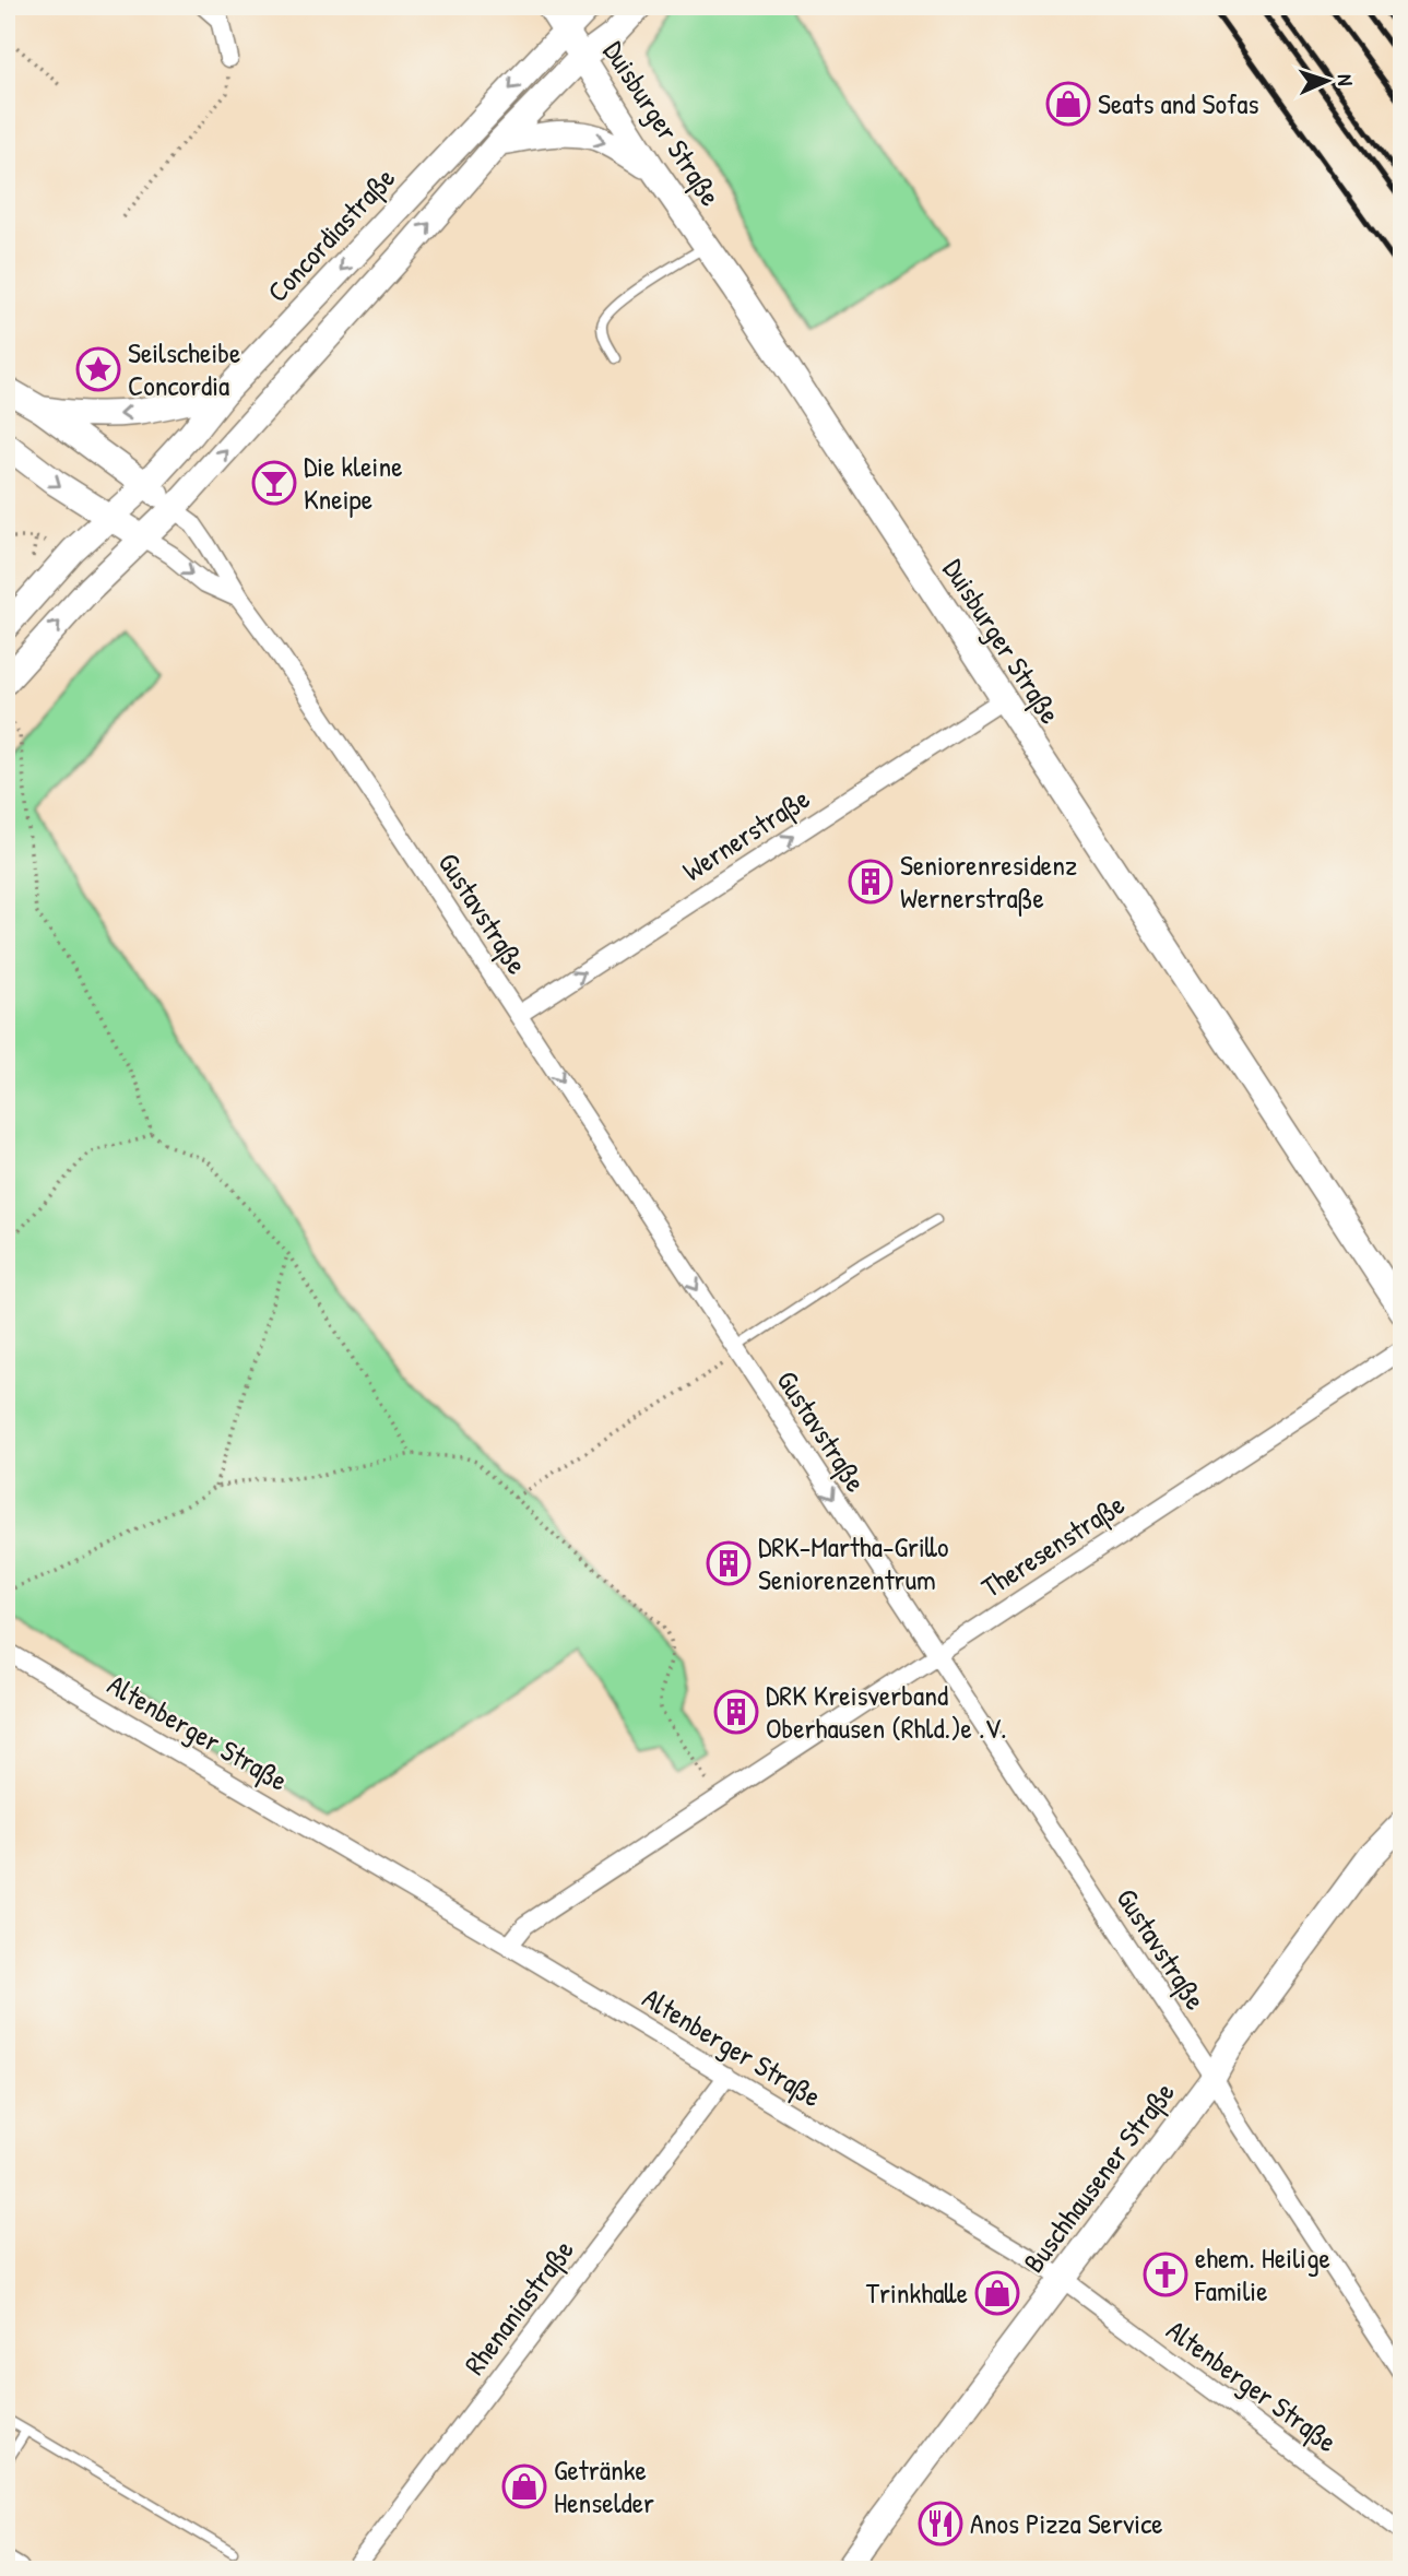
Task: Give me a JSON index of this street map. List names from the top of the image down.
{
  "streets": {
    "main road": ["Duisburger Straße", "Concordiastraße", "Buschhausener Straße"],
    "street": [
      "Wernerstraße",
      "Gustavstraße",
      "Theresenstraße",
      "Altenberger Straße",
      "Rhenaniastraße"
    ]
  },
  "crossings": [
    ["Duisburger Straße", "Concordiastraße"],
    ["Duisburger Straße", "Wernerstraße"],
    ["Wernerstraße", "Gustavstraße"],
    ["Gustavstraße", "Theresenstraße"],
    ["Gustavstraße", "Buschhausener Straße"],
    ["Theresenstraße", "Altenberger Straße"],
    ["Altenberger Straße", "Buschhausener Straße"],
    ["Altenberger Straße", "Rhenaniastraße"]
  ],
  "one_way": ["Wernerstraße"],
  "places": {
    "shop": ["Seats and Sofas", "Trinkhalle", "Getränke Henselder"],
    "place": ["Seilscheibe Concordia"],
    "bar": ["Die kleine Kneipe"],
    "building": ["Seniorenresidenz Wernerstraße", "DRK-Martha-Grillo Seniorenzentrum", "DRK Kreisverband Oberhausen (Rhld.)e .V."],
    "church": ["ehem. Heilige Familie"],
    "restaurant": ["Anos Pizza Service"]
  },
  "north": "right"
}
